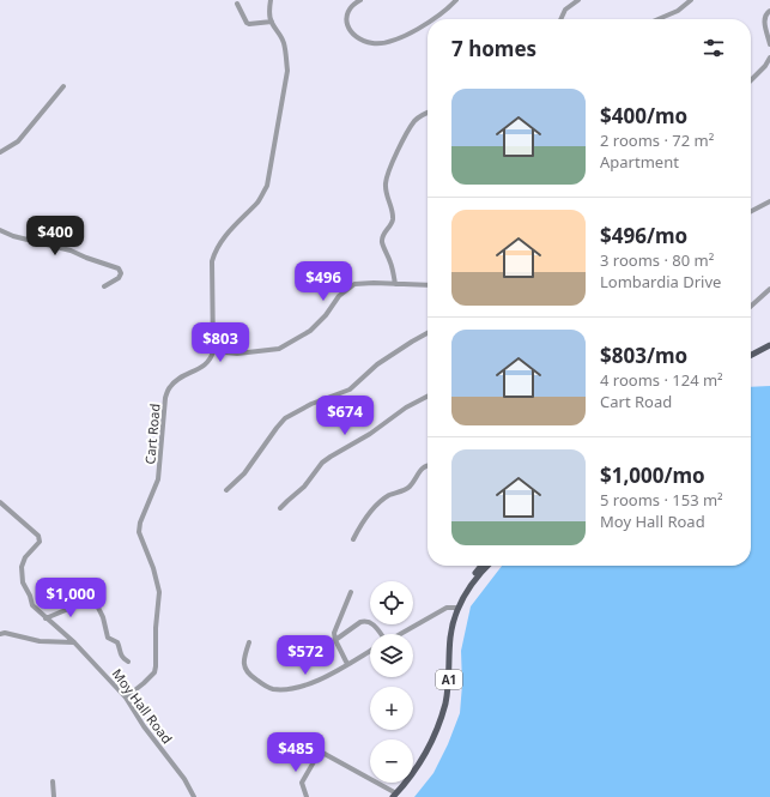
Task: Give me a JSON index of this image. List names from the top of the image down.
{
  "streets": {
    "main road": ["A1"],
    "street": ["Cart Road", "Moy Hall Road"]
  },
  "crossings": [
    ["Cart Road", "Moy Hall Road"]
  ],
  "page": {
    "heading": "7 homes",
    "list": [
      {
        "name": "$400/mo",
        "note": "2 rooms · 72 m² · Apartment"
      },
      {
        "name": "$496/mo",
        "note": "3 rooms · 80 m² · Lombardia Drive"
      },
      {
        "name": "$803/mo",
        "note": "4 rooms · 124 m² · Cart Road"
      },
      {
        "name": "$1,000/mo",
        "note": "5 rooms · 153 m² · Moy Hall Road"
      }
    ],
    "price": [
      "$400",
      "$496",
      "$803",
      "$674",
      "$1,000",
      "$572",
      "$485"
    ],
    "map_buttons": ["+", "−"]
  }
}
